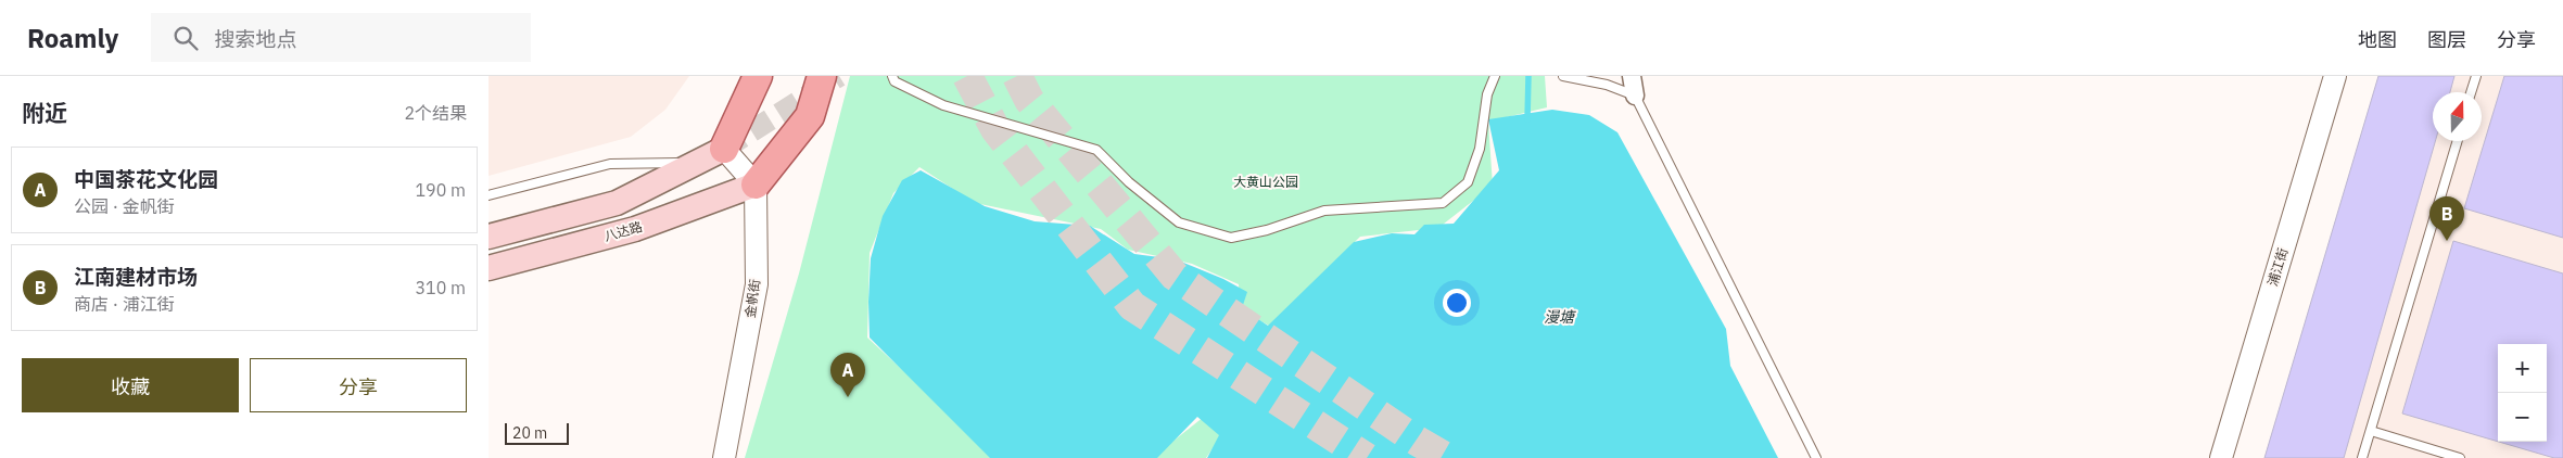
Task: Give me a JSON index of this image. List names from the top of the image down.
{
  "streets": {
    "main road": ["八达路"],
    "street": ["浦江街", "金帆街"]
  },
  "crossings": [
    ["八达路", "金帆街"]
  ],
  "water": ["漫塘"],
  "parks": ["大黄山公园"],
  "scale_bar": "20 m",
  "north": "top",
  "page": {
    "header": "Roamly",
    "search": "搜索地点",
    "nav": ["地图", "图层", "分享"],
    "heading": ["附近", "2个结果"],
    "list": [
      {
        "mark": "A",
        "name": "中国茶花文化园",
        "note": "公园 · 金帆街",
        "value": "190 m"
      },
      {
        "mark": "B",
        "name": "江南建材市场",
        "note": "商店 · 浦江街",
        "value": "310 m"
      }
    ],
    "pins": ["B", "A"],
    "buttons": ["收藏", "分享"],
    "map_buttons": ["+", "−"],
    "scale": "20 m"
  }
}
